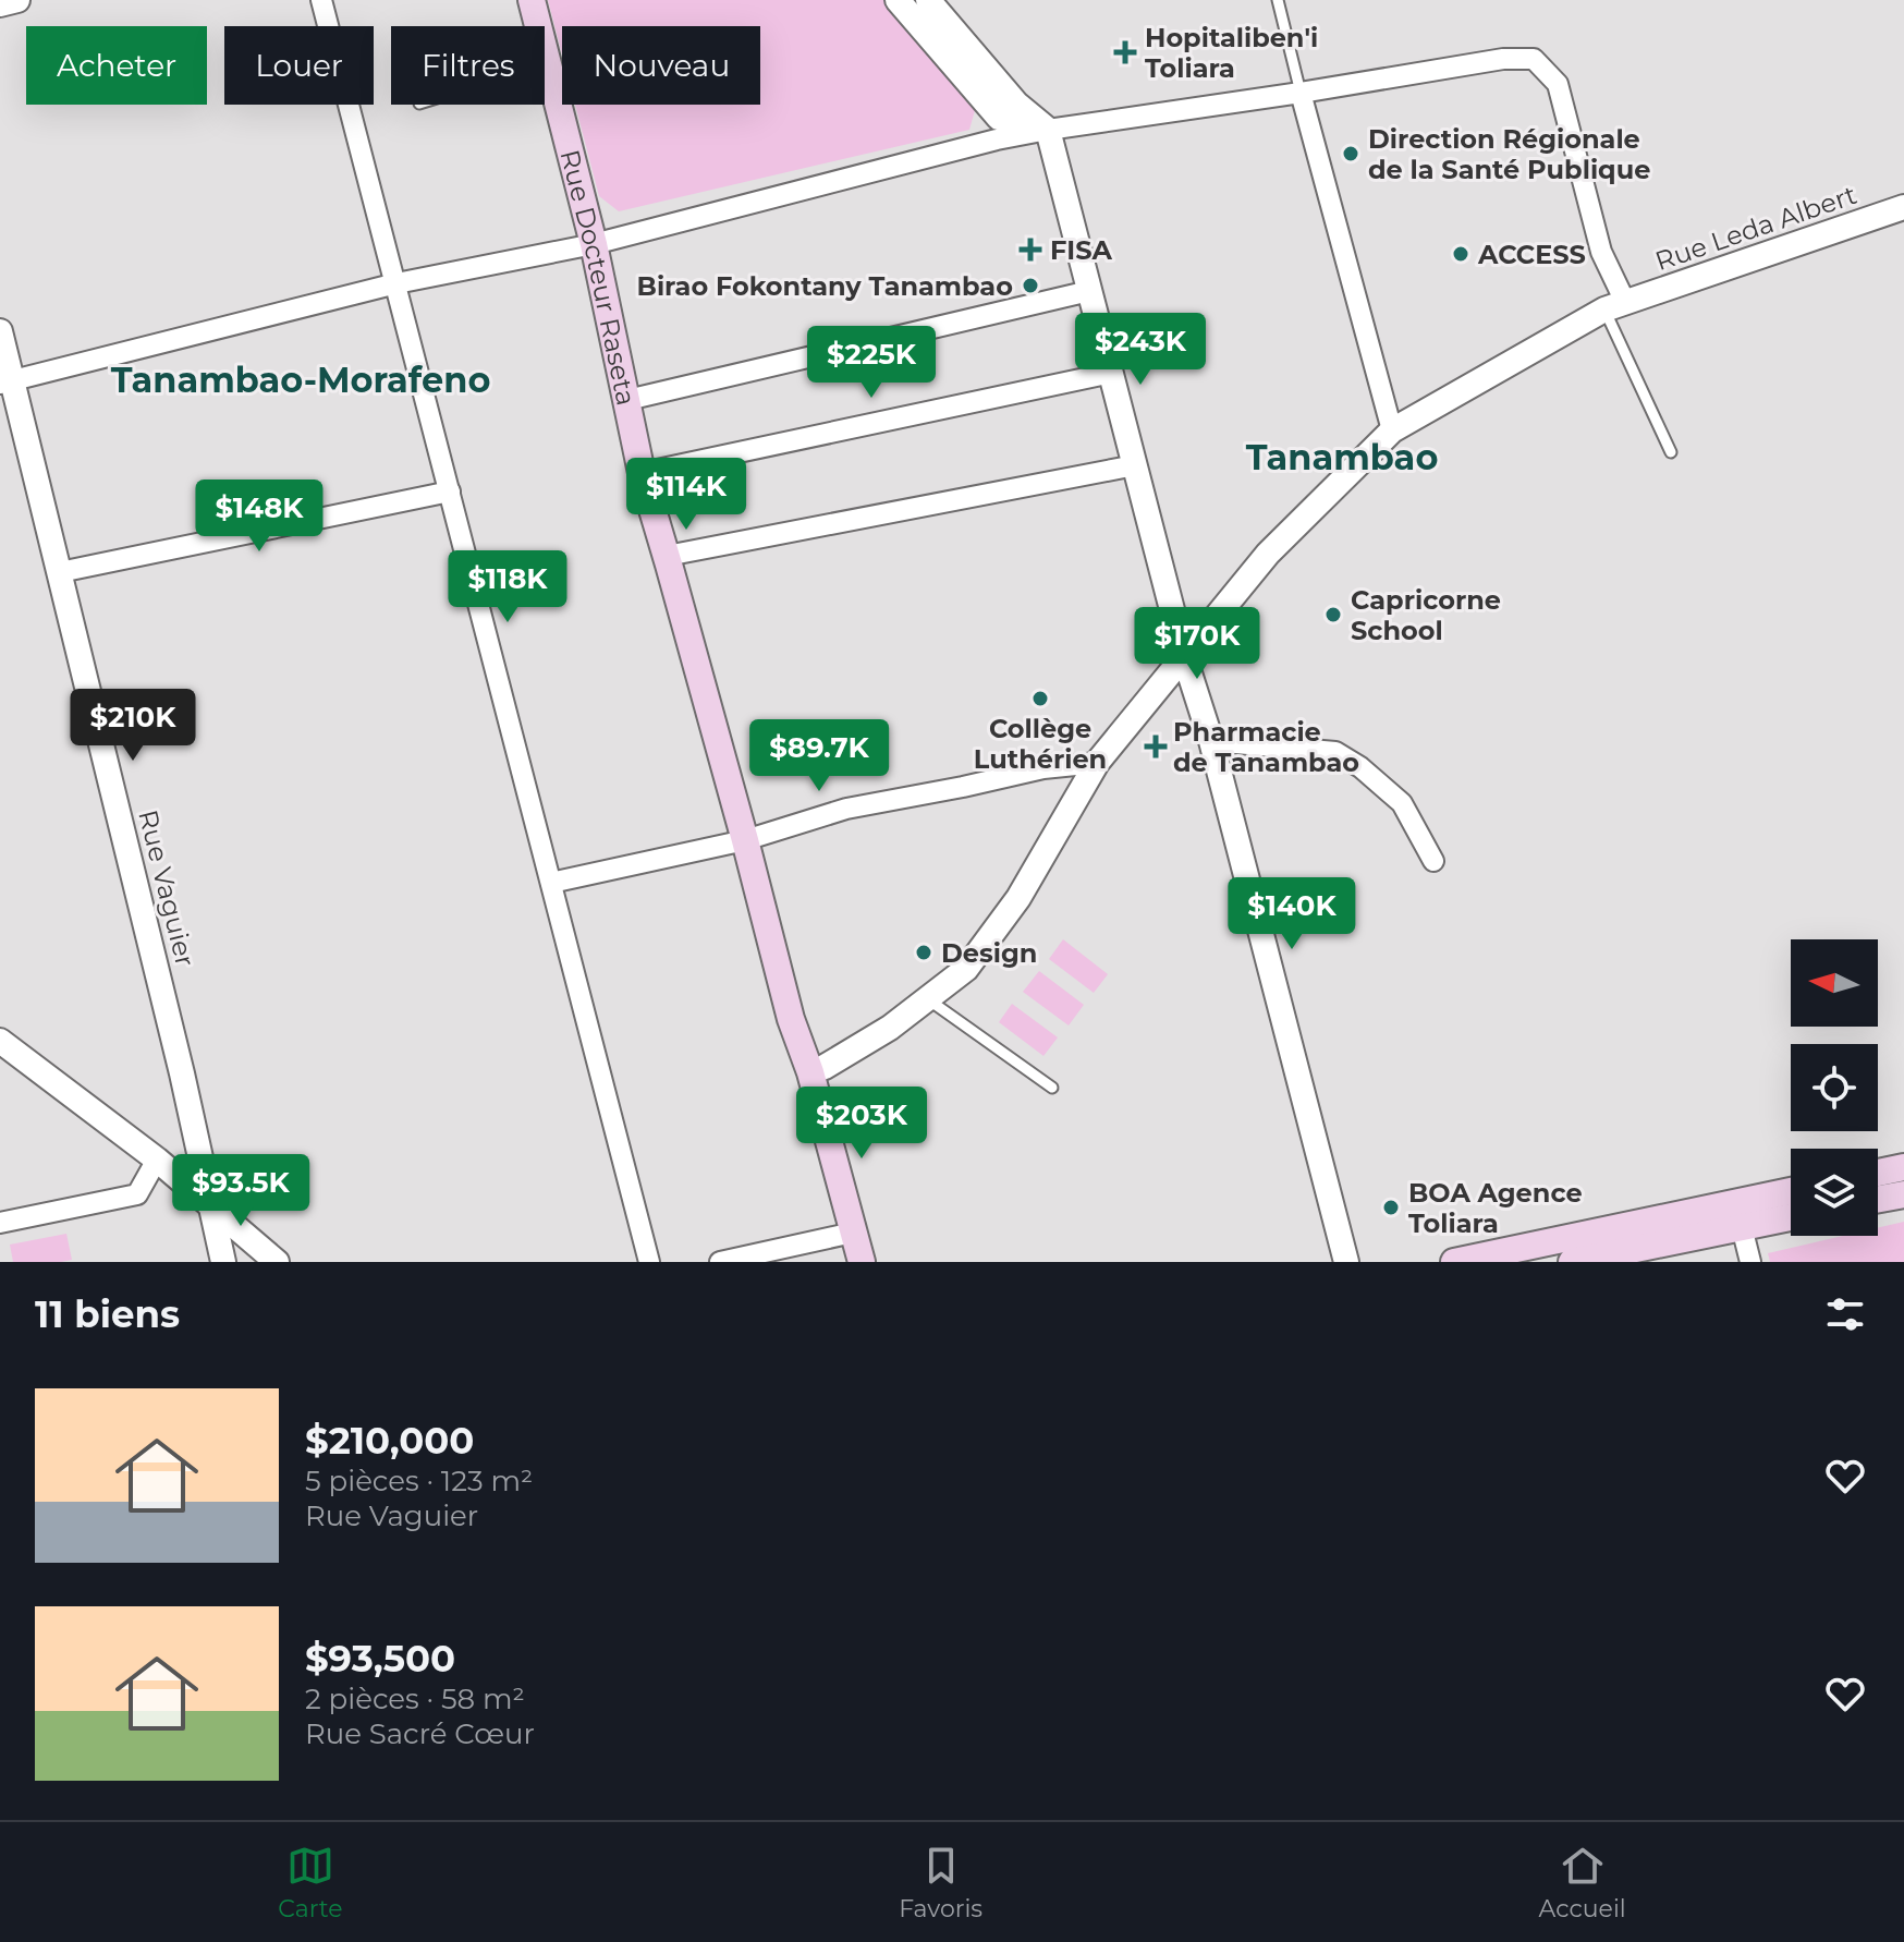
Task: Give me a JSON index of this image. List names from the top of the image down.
{
  "streets": {
    "main road": ["Rue Docteur Raseta"],
    "street": ["Rue Leda Albert", "Rue Vaguier"]
  },
  "crossings": [
    ["Rue Leda Albert", "Rue Docteur Raseta"]
  ],
  "districts": ["Tanambao-Morafeno", "Tanambao"],
  "places": {
    "health": ["Hopitaliben'i Toliara", "FISA", "Pharmacie de Tanambao"],
    "other": [
      "Direction Régionale de la Santé Publique",
      "ACCESS",
      "Birao Fokontany Tanambao",
      "Capricorne School",
      "Collège Luthérien",
      "Design",
      "BOA Agence Toliara"
    ]
  },
  "north": "left",
  "page": {
    "chip": [
      "Acheter",
      "Louer",
      "Filtres",
      "Nouveau"
    ],
    "price": [
      "$243K",
      "$225K",
      "$114K",
      "$148K",
      "$118K",
      "$170K",
      "$210K",
      "$89.7K",
      "$140K",
      "$203K",
      "$93.5K"
    ],
    "heading": "11 biens",
    "list": [
      {
        "name": "$210,000",
        "note": "5 pièces · 123 m² · Rue Vaguier"
      },
      {
        "name": "$93,500",
        "note": "2 pièces · 58 m² · Rue Sacré Cœur"
      }
    ],
    "tabs": ["Carte", "Favoris", "Accueil"]
  }
}
